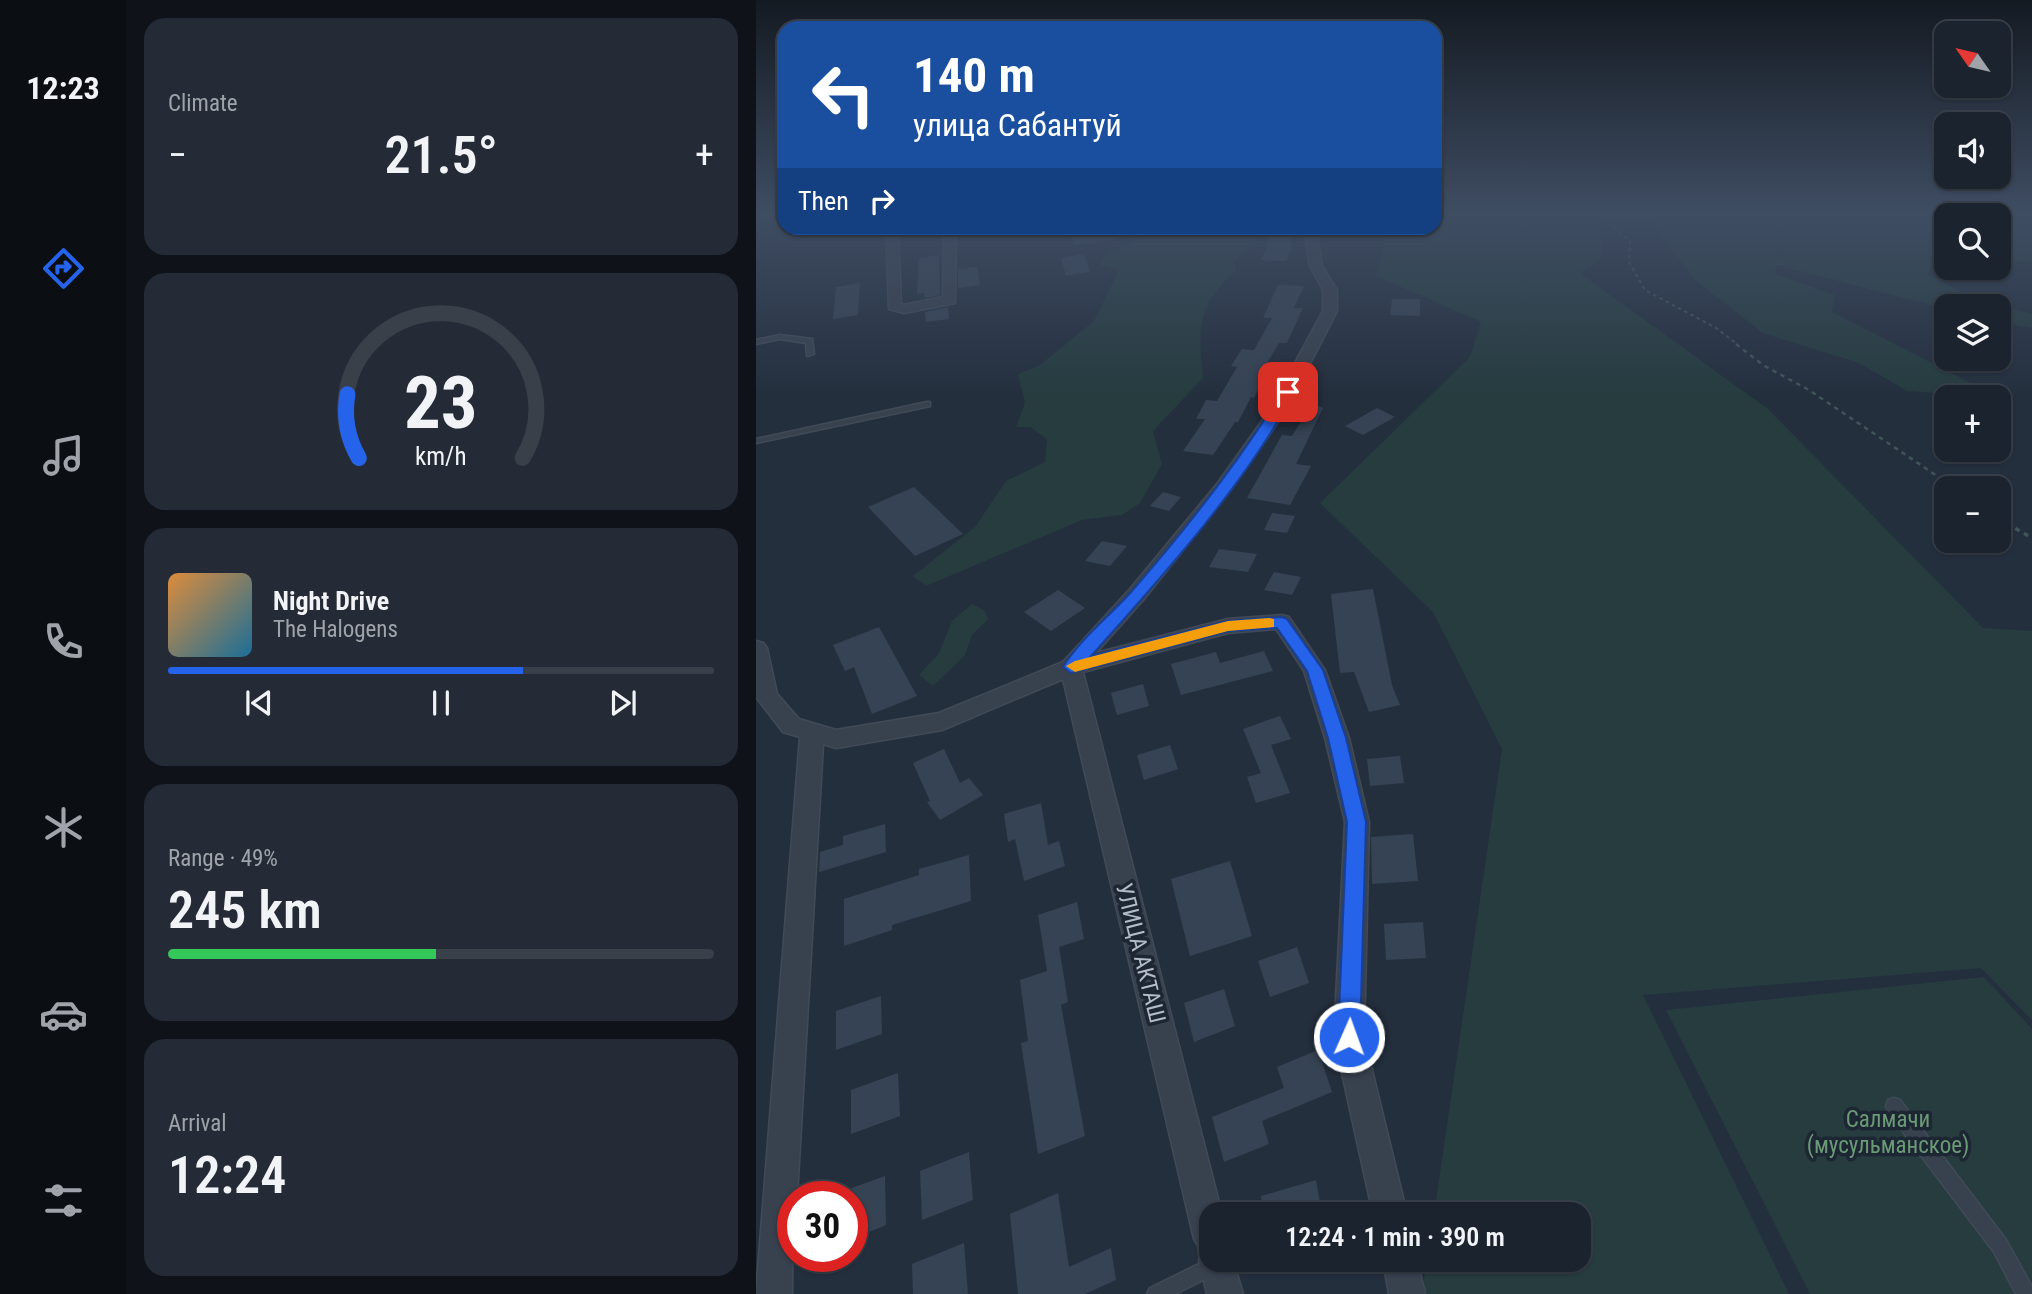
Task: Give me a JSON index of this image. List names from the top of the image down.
{
  "streets": {
    "street": ["УЛИЦА АКТАШ"]
  },
  "parks": ["Салмачи (мусульманское)"],
  "north": "top left",
  "page": {
    "tabs": "12:23",
    "tile": [
      "Climate",
      ["Range · 49%", "245 km"],
      ["Arrival", "12:24"]
    ],
    "map_buttons": ["+", "−"],
    "turn": ["140 m", "улица Сабантуй"],
    "heat": ["−", "21.5°", "+"],
    "then": "Then",
    "song": ["Night Drive", "The Halogens"],
    "limit": "30",
    "trip": "12:24 · 1 min · 390 m",
    "gauge": ["23", "km/h"]
  }
}
